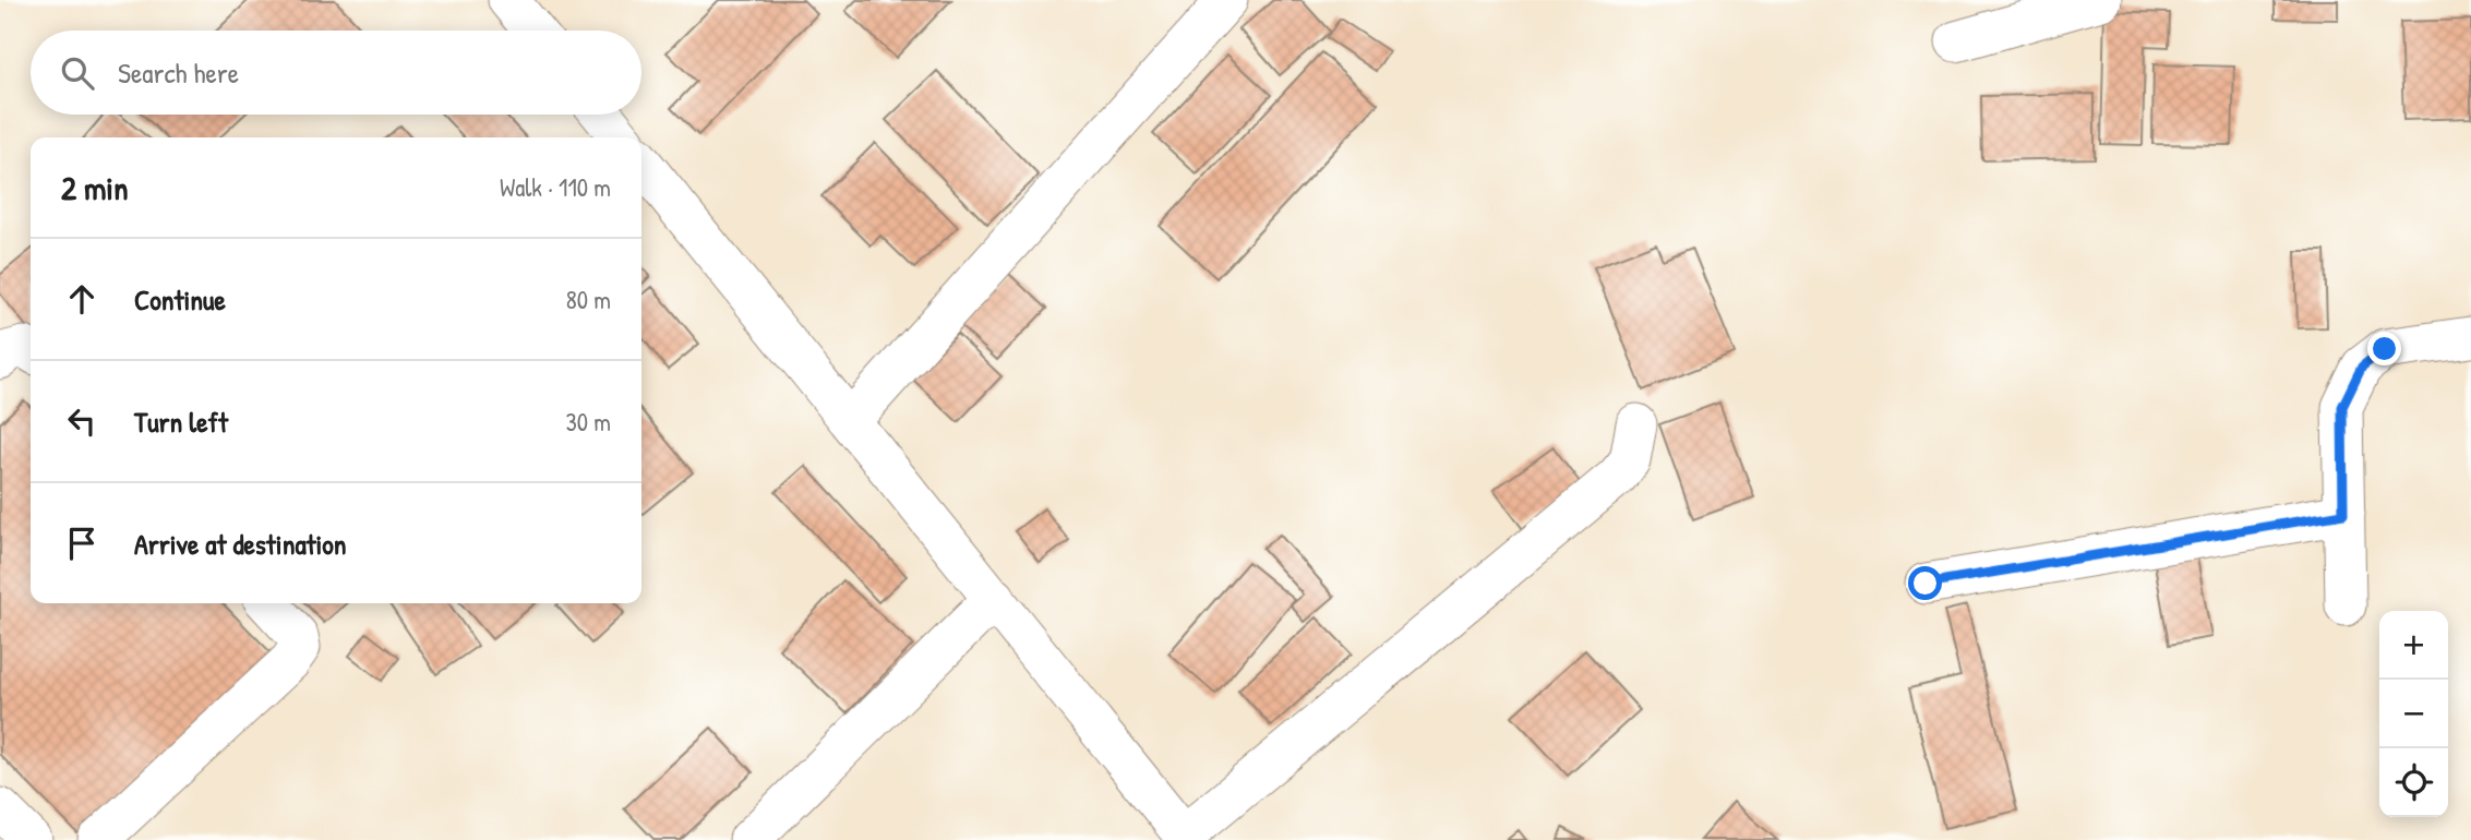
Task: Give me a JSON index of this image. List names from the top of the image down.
{
  "page": {
    "search": "Search here",
    "heading": ["2 min", "Walk · 110 m"],
    "list": [
      ["Continue", "80 m"],
      ["Turn left", "30 m"],
      "Arrive at destination"
    ],
    "map_buttons": ["+", "−"]
  }
}
